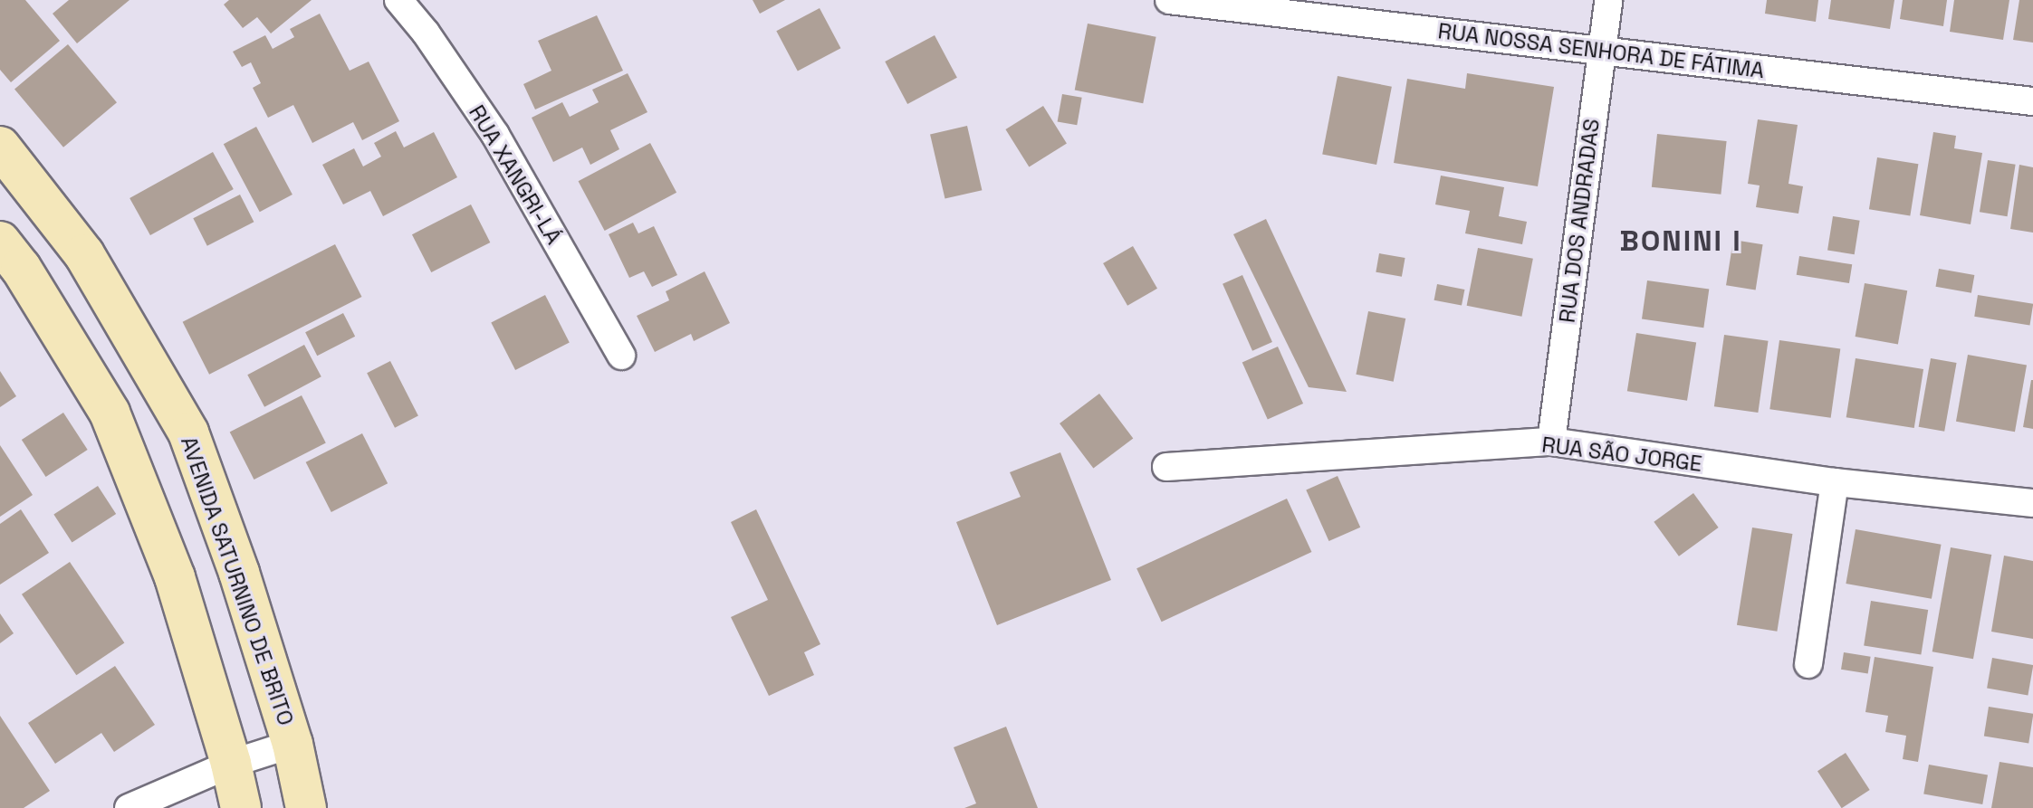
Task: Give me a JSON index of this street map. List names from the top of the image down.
{
  "streets": {
    "main road": ["AVENIDA SATURNINO DE BRITO"],
    "street": [
      "RUA NOSSA SENHORA DE FÁTIMA",
      "RUA XANGRI-LÁ",
      "RUA DOS ANDRADAS",
      "RUA SÃO JORGE"
    ]
  },
  "crossings": [
    ["RUA NOSSA SENHORA DE FÁTIMA", "RUA DOS ANDRADAS"],
    ["RUA DOS ANDRADAS", "RUA SÃO JORGE"]
  ],
  "districts": ["BONINI I"]
}
